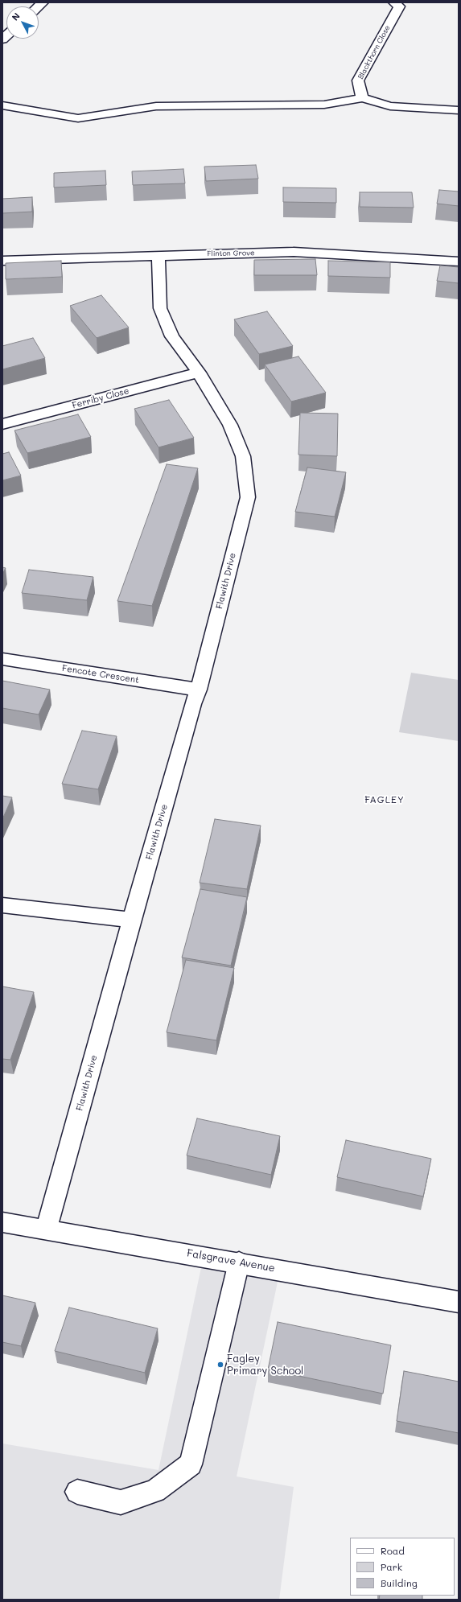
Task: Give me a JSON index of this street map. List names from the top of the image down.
{
  "streets": {
    "street": [
      "Blackthorn Close",
      "Flinton Grove",
      "Ferriby Close",
      "Flawith Drive",
      "Fencote Crescent",
      "Falsgrave Avenue"
    ]
  },
  "crossings": [
    ["Flinton Grove", "Flawith Drive"],
    ["Ferriby Close", "Flawith Drive"],
    ["Flawith Drive", "Fencote Crescent"],
    ["Flawith Drive", "Falsgrave Avenue"]
  ],
  "districts": ["FAGLEY"],
  "places": ["Fagley Primary School"],
  "legend": ["Road", "Park", "Building"],
  "north": "top left"
}
